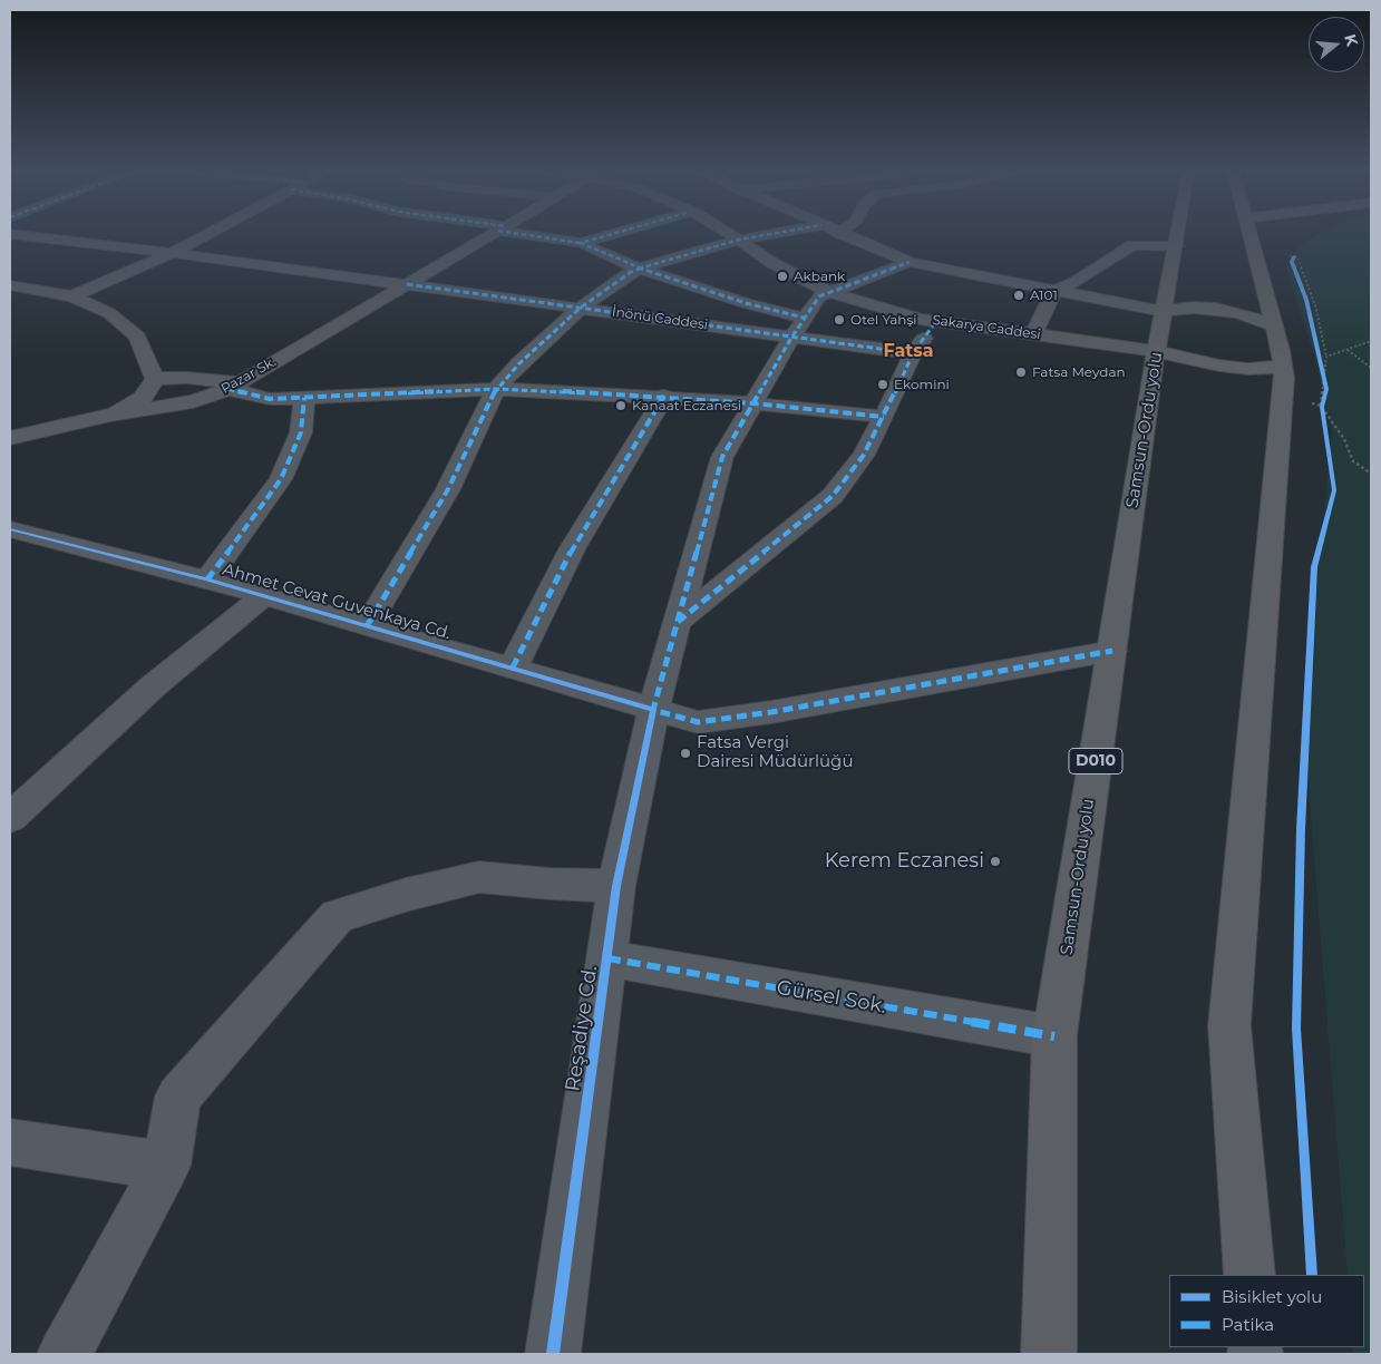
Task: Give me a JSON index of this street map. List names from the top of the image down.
{
  "streets": {
    "highway": ["Samsun-Ordu yolu", "D010"],
    "street": [
      "İnönü Caddesi",
      "Sakarya Caddesi",
      "Pazar Sk.",
      "Ahmet Cevat Guvenkaya Cd.",
      "Gürsel Sok.",
      "Reşadiye Cd."
    ]
  },
  "crossings": [
    ["İnönü Caddesi", "Pazar Sk."],
    ["İnönü Caddesi", "Reşadiye Cd."],
    ["Sakarya Caddesi", "Samsun-Ordu yolu"],
    ["Sakarya Caddesi", "Reşadiye Cd."],
    ["Samsun-Ordu yolu", "Ahmet Cevat Guvenkaya Cd."],
    ["Samsun-Ordu yolu", "Gürsel Sok."],
    ["Ahmet Cevat Guvenkaya Cd.", "Reşadiye Cd."],
    ["Gürsel Sok.", "Reşadiye Cd."]
  ],
  "districts": ["Fatsa"],
  "places": [
    "Akbank",
    "A101",
    "Otel Yahşi",
    "Fatsa Meydan",
    "Ekomini",
    "Kanaat Eczanesi",
    "Fatsa Vergi Dairesi Müdürlüğü",
    "Kerem Eczanesi"
  ],
  "legend": ["Bisiklet yolu", "Patika"],
  "north": "right"
}
